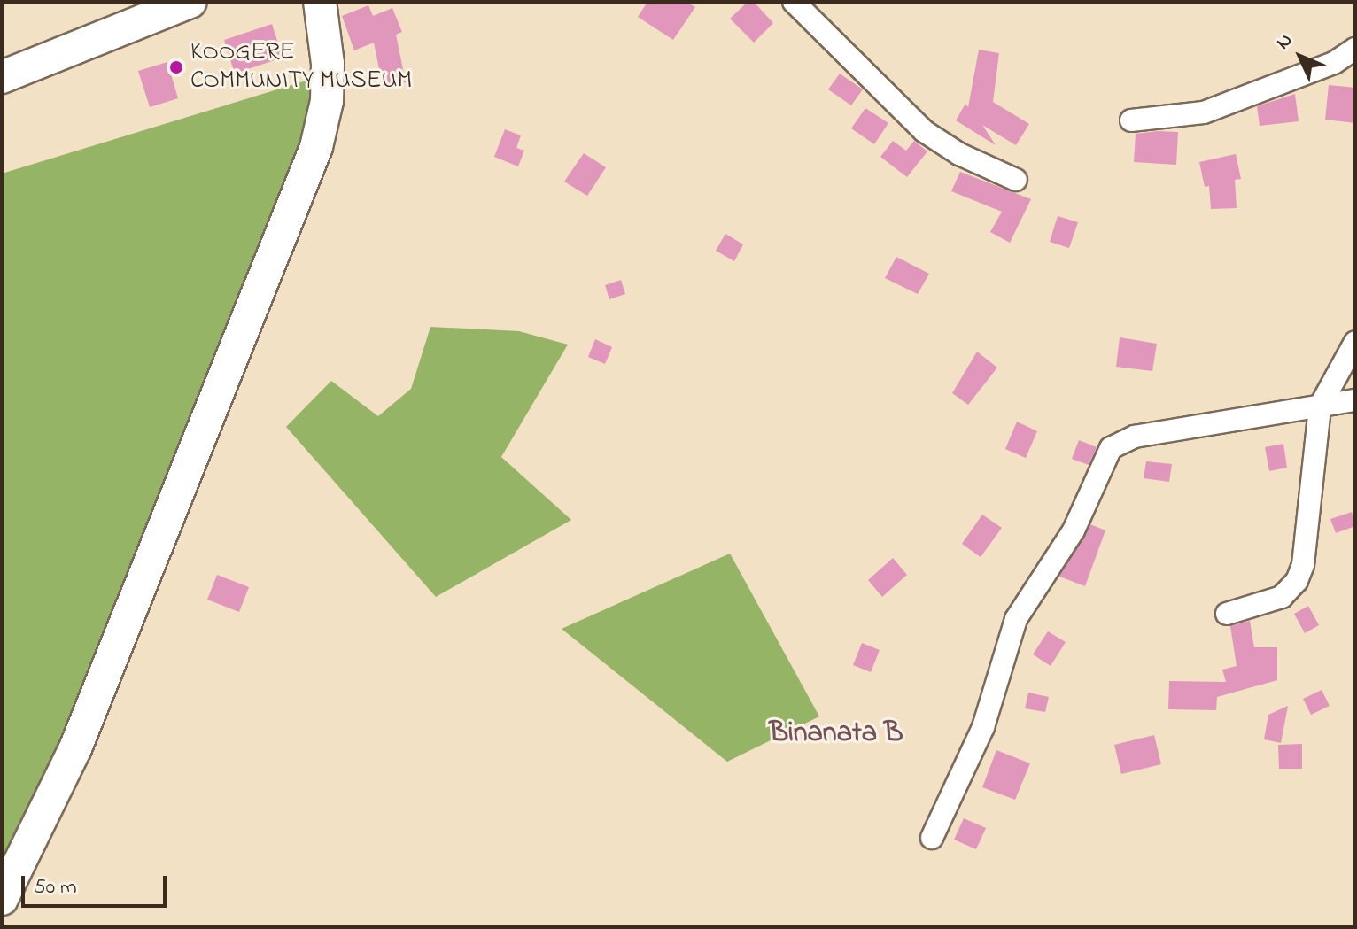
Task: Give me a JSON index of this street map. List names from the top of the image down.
{
  "districts": ["Binanata B"],
  "places": ["KOOGERE COMMUNITY MUSEUM"],
  "scale_bar": "50 m",
  "north": "top left"
}
